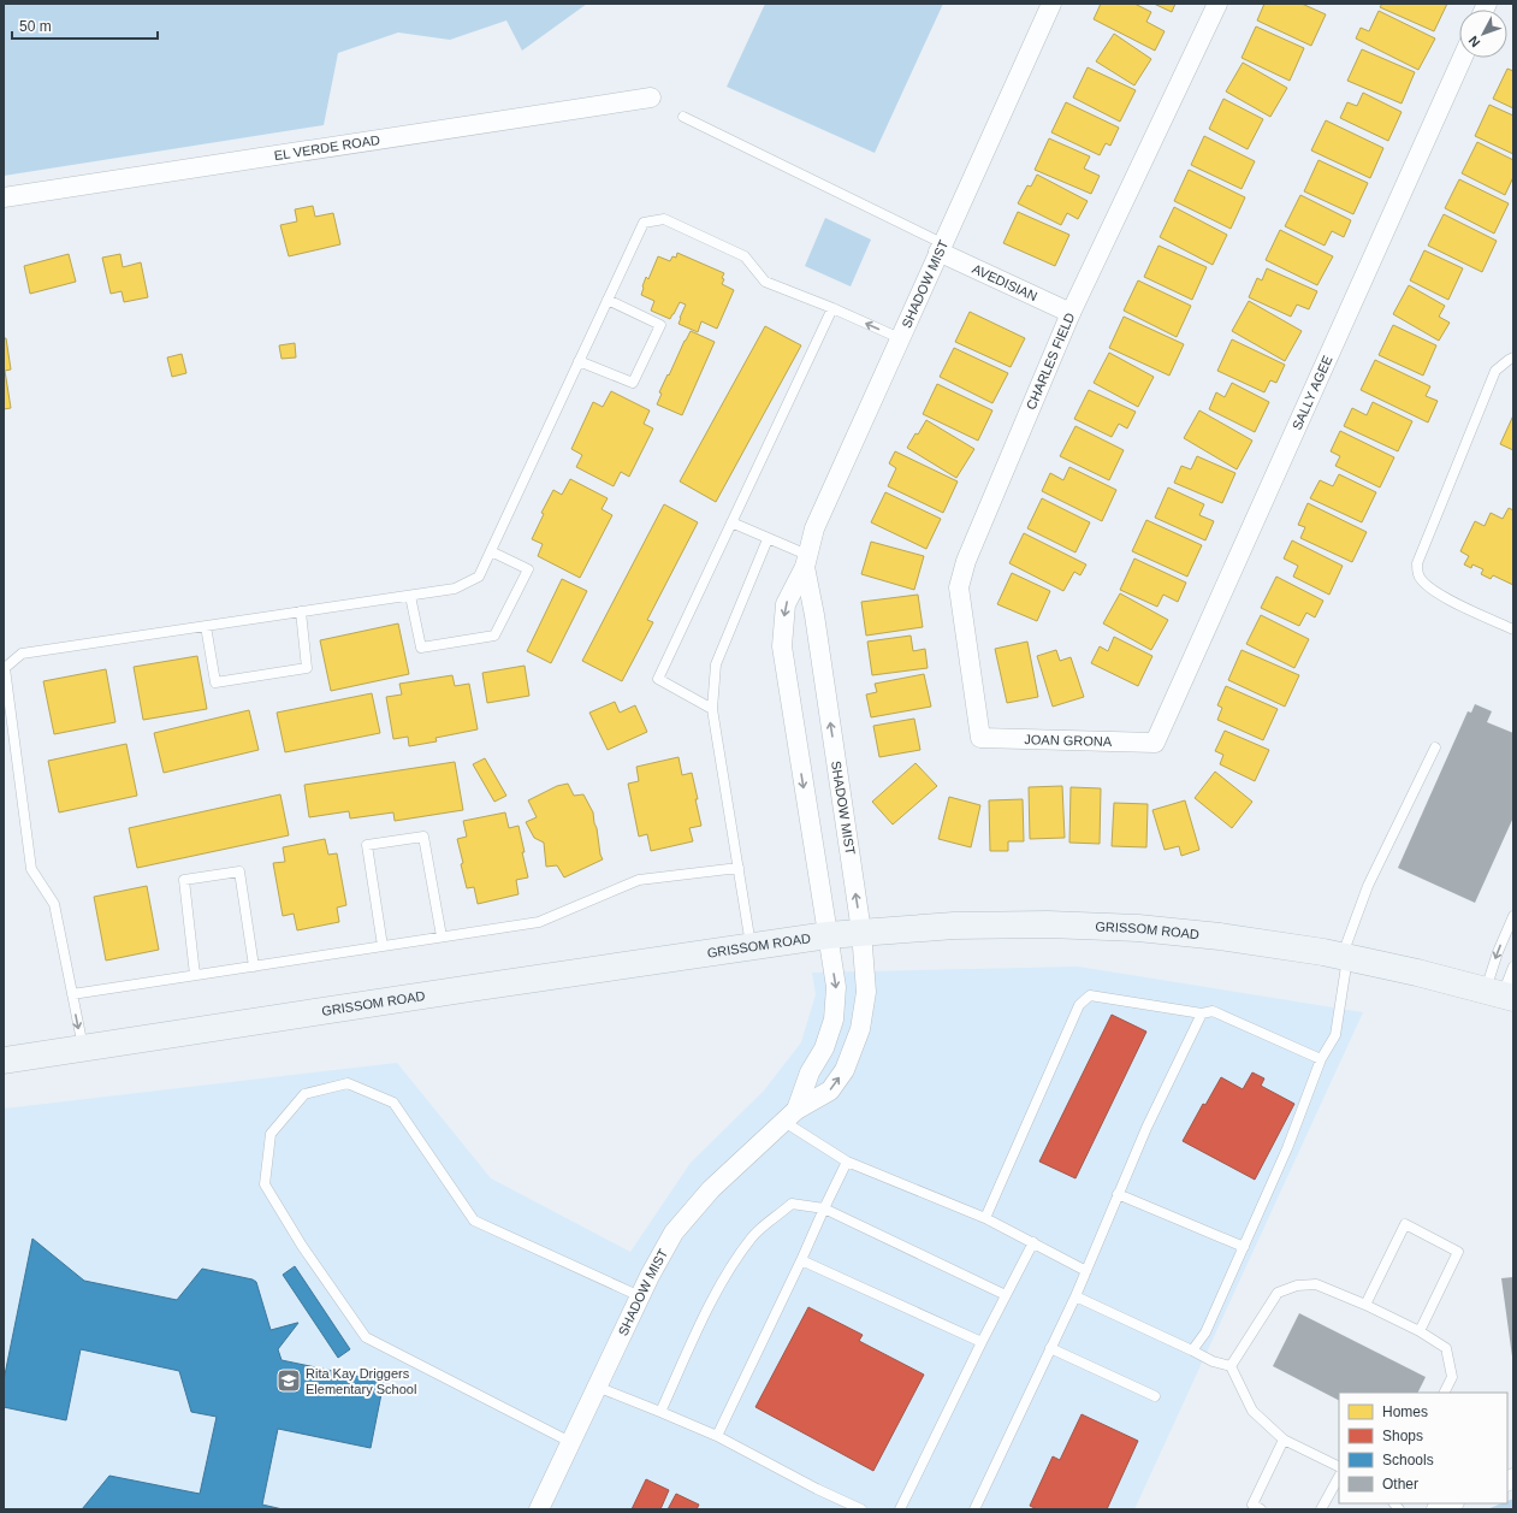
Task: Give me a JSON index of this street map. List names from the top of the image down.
{
  "streets": {
    "main road": ["GRISSOM ROAD"],
    "street": [
      "EL VERDE ROAD",
      "AVEDISIAN",
      "SHADOW MIST",
      "CHARLES FIELD",
      "SALLY AGEE",
      "JOAN GRONA"
    ]
  },
  "crossings": [
    ["AVEDISIAN", "SHADOW MIST"],
    ["AVEDISIAN", "CHARLES FIELD"],
    ["SHADOW MIST", "GRISSOM ROAD"],
    ["CHARLES FIELD", "JOAN GRONA"],
    ["SALLY AGEE", "JOAN GRONA"]
  ],
  "places": {
    "school or university": ["Rita Kay Driggers Elementary School"]
  },
  "legend": [
    "Homes",
    "Shops",
    "Schools",
    "Other"
  ],
  "scale_bar": "50 m",
  "north": "bottom left"
}
